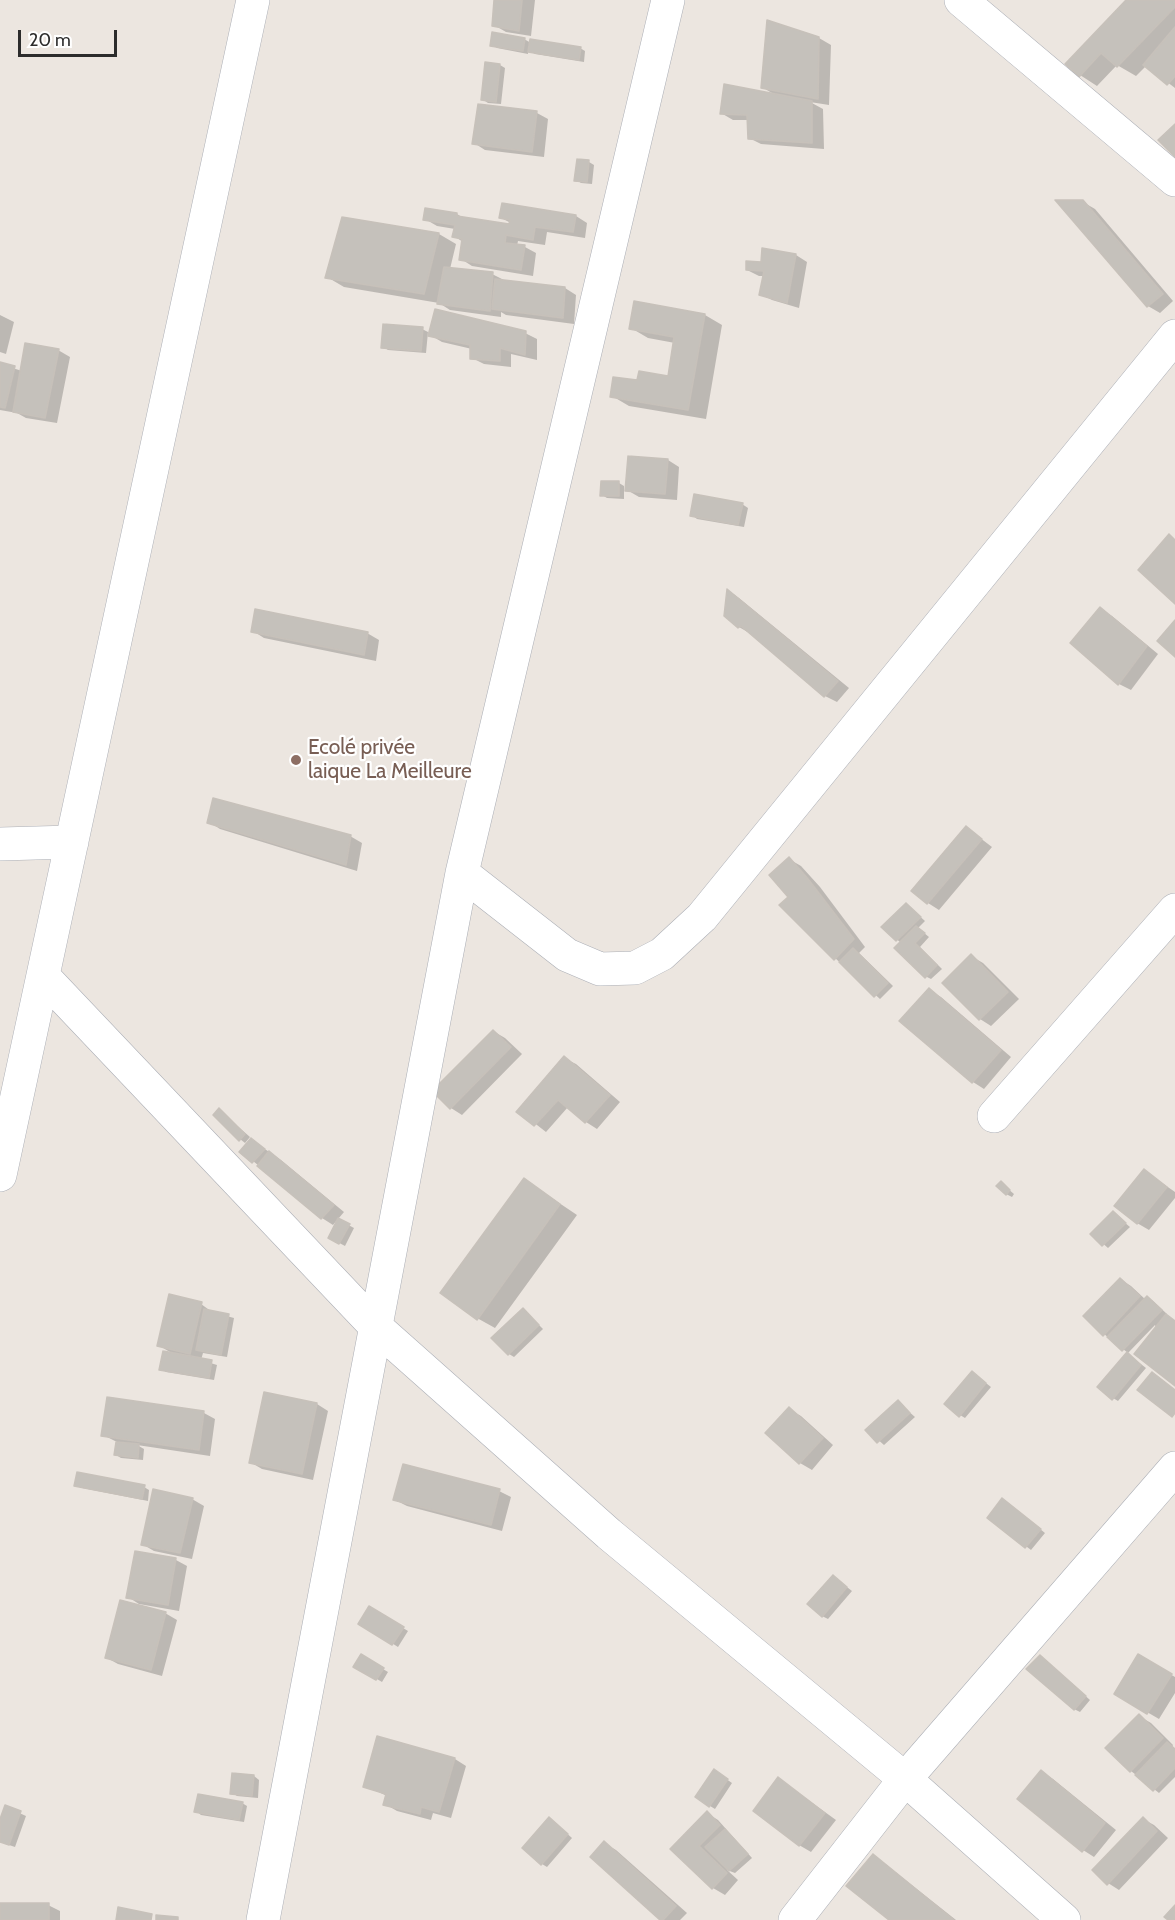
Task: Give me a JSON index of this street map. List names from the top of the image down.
{
  "places": ["Ecolé privée laique La Meilleure"],
  "scale_bar": "20 m"
}
